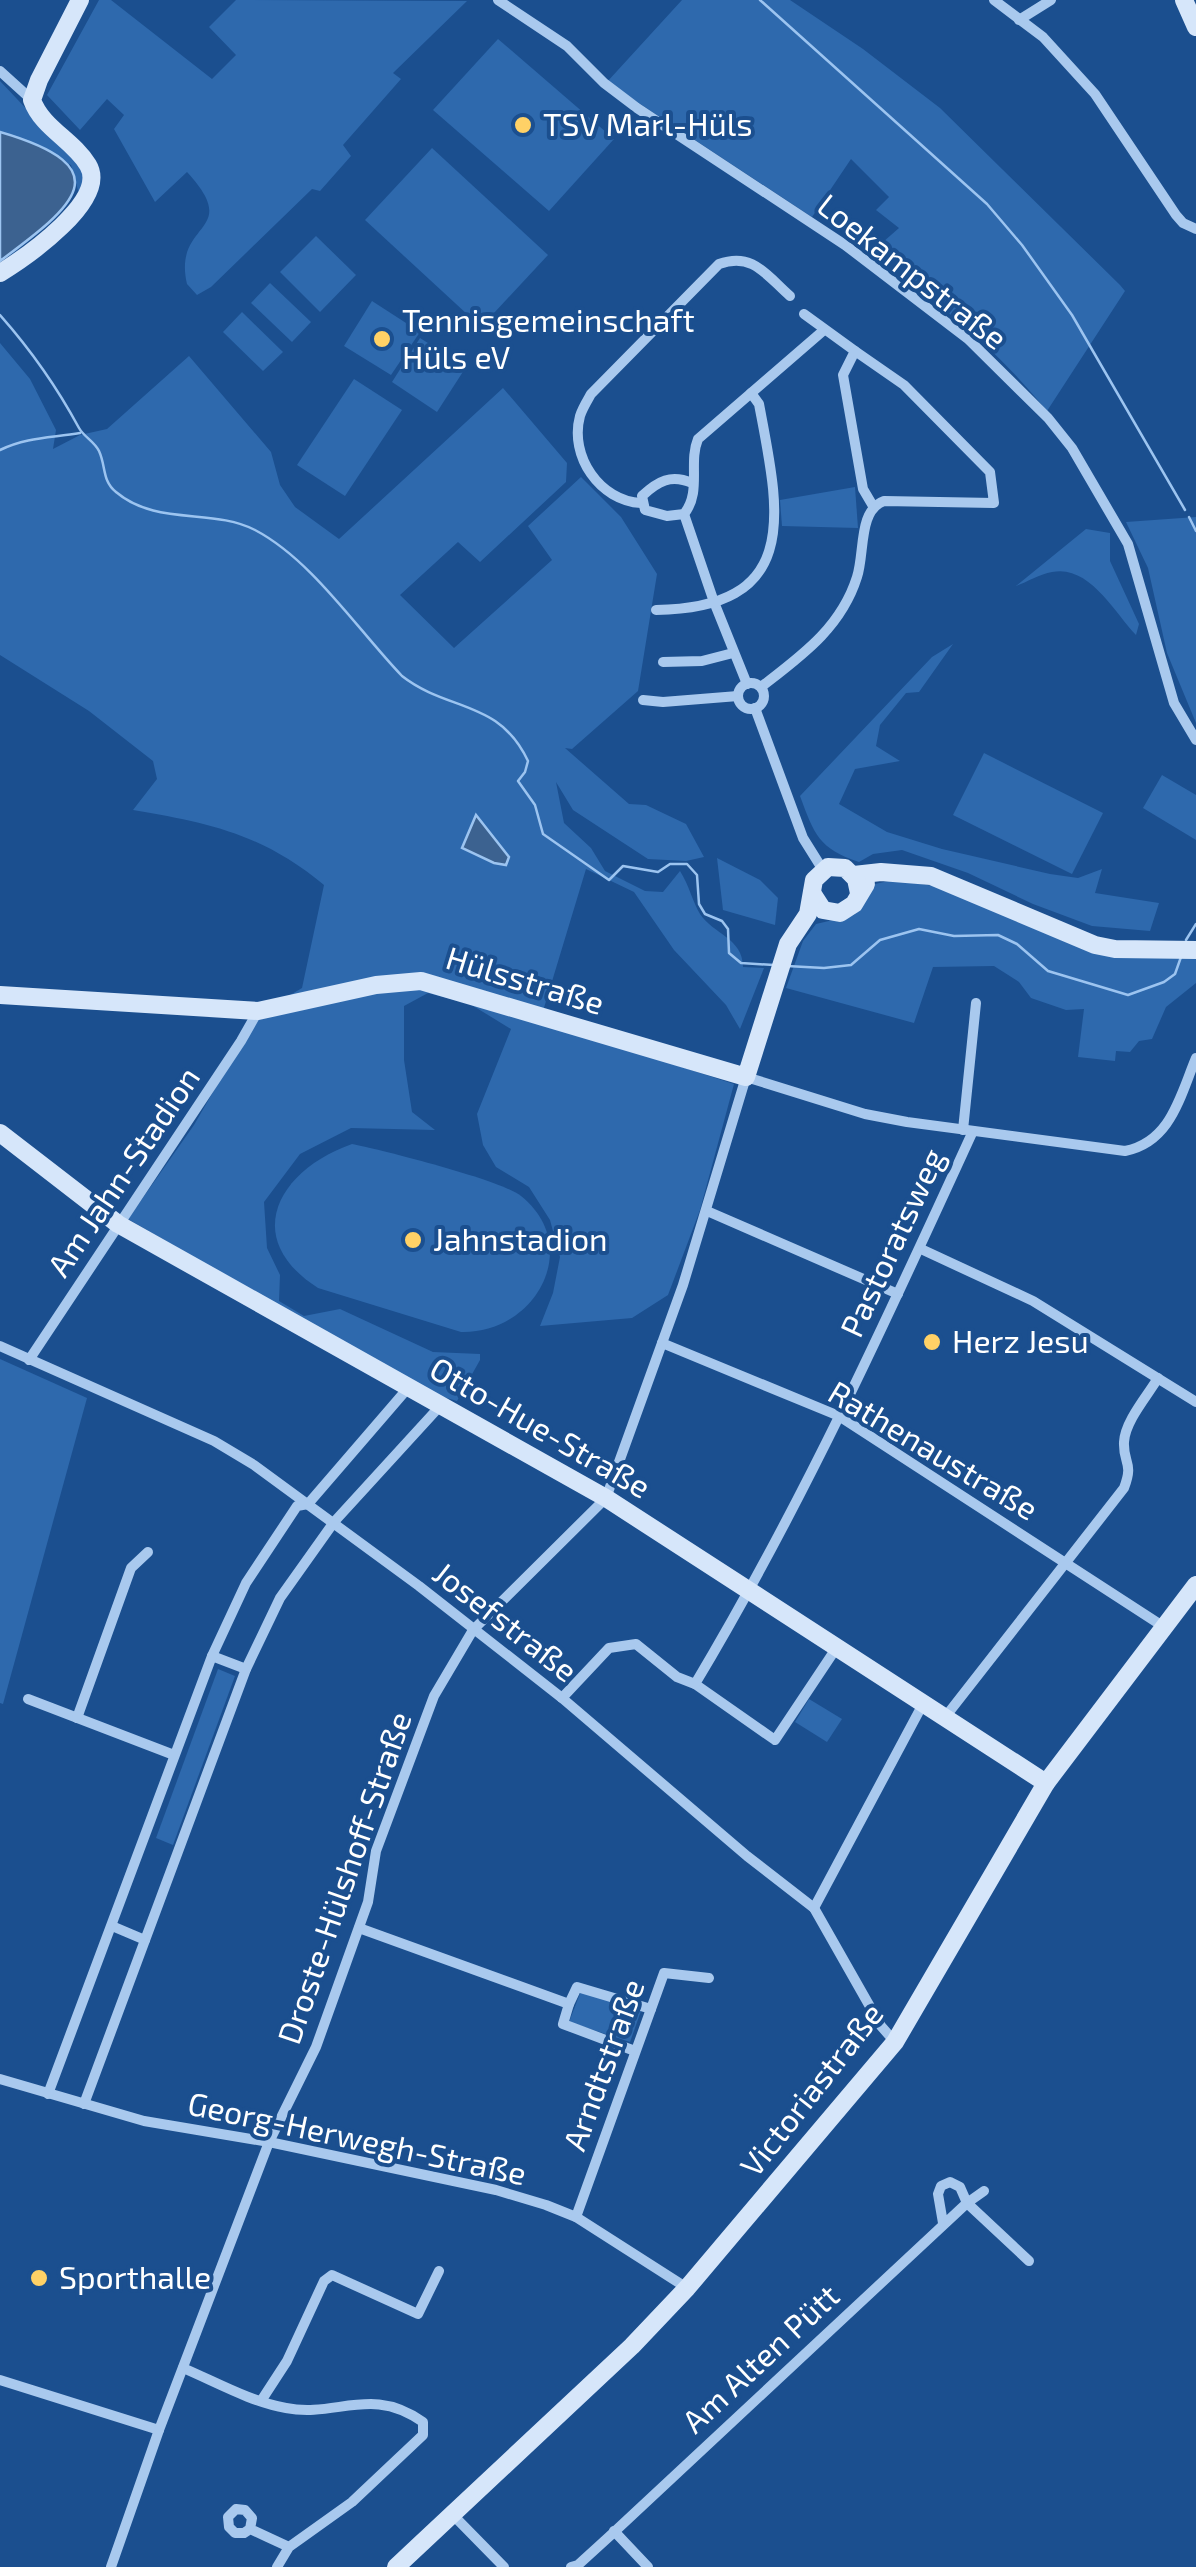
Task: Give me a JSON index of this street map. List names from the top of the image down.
{
  "streets": {
    "main road": ["Hülsstraße", "Otto-Hue-Straße", "Victoriastraße"],
    "street": [
      "Loekampstraße",
      "Am Jahn-Stadion",
      "Pastoratsweg",
      "Rathenaustraße",
      "Josefstraße",
      "Droste-Hülshoff-Straße",
      "Arndtstraße",
      "Georg-Herwegh-Straße",
      "Am Alten Pütt"
    ]
  },
  "crossings": [
    ["Hülsstraße", "Am Jahn-Stadion"],
    ["Hülsstraße", "Pastoratsweg"],
    ["Hülsstraße", "Droste-Hülshoff-Straße"],
    ["Am Jahn-Stadion", "Otto-Hue-Straße"],
    ["Am Jahn-Stadion", "Josefstraße"],
    ["Pastoratsweg", "Otto-Hue-Straße"],
    ["Pastoratsweg", "Rathenaustraße"],
    ["Otto-Hue-Straße", "Droste-Hülshoff-Straße"],
    ["Otto-Hue-Straße", "Victoriastraße"],
    ["Rathenaustraße", "Droste-Hülshoff-Straße"],
    ["Rathenaustraße", "Victoriastraße"],
    ["Josefstraße", "Droste-Hülshoff-Straße"],
    ["Josefstraße", "Victoriastraße"],
    ["Droste-Hülshoff-Straße", "Georg-Herwegh-Straße"],
    ["Arndtstraße", "Georg-Herwegh-Straße"],
    ["Victoriastraße", "Georg-Herwegh-Straße"]
  ],
  "places": [
    "TSV Marl-Hüls",
    "Tennisgemeinschaft Hüls eV",
    "Jahnstadion",
    "Herz Jesu",
    "Sporthalle"
  ]
}
